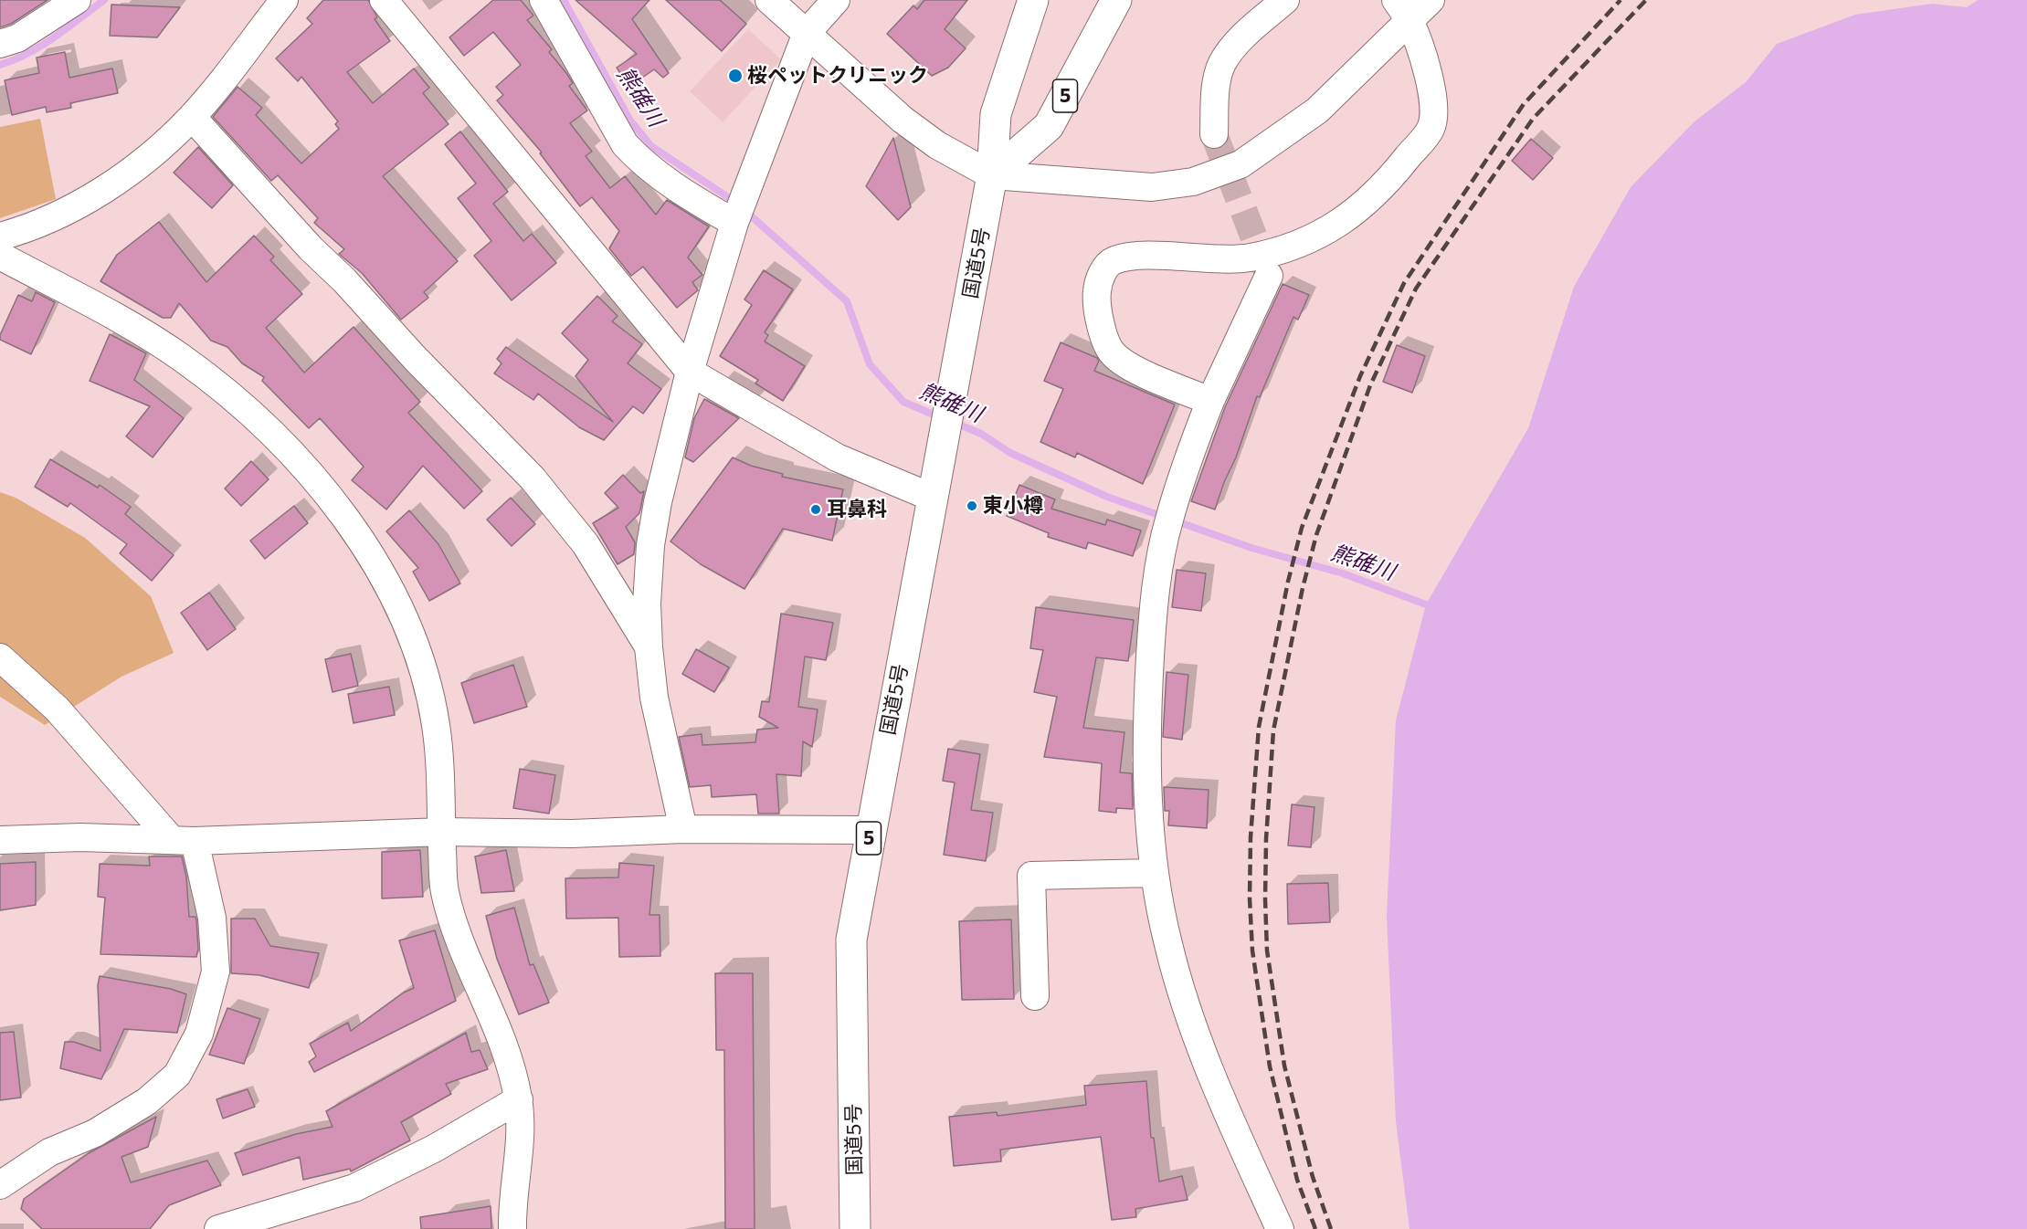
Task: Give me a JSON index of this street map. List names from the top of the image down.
{
  "streets": {
    "highway": ["5", "国道5号"]
  },
  "crossings": [
    ["5", "国道5号"]
  ],
  "water": ["熊碓川"],
  "places": ["桜ペットクリニック", "東小樽", "耳鼻科"]
}
